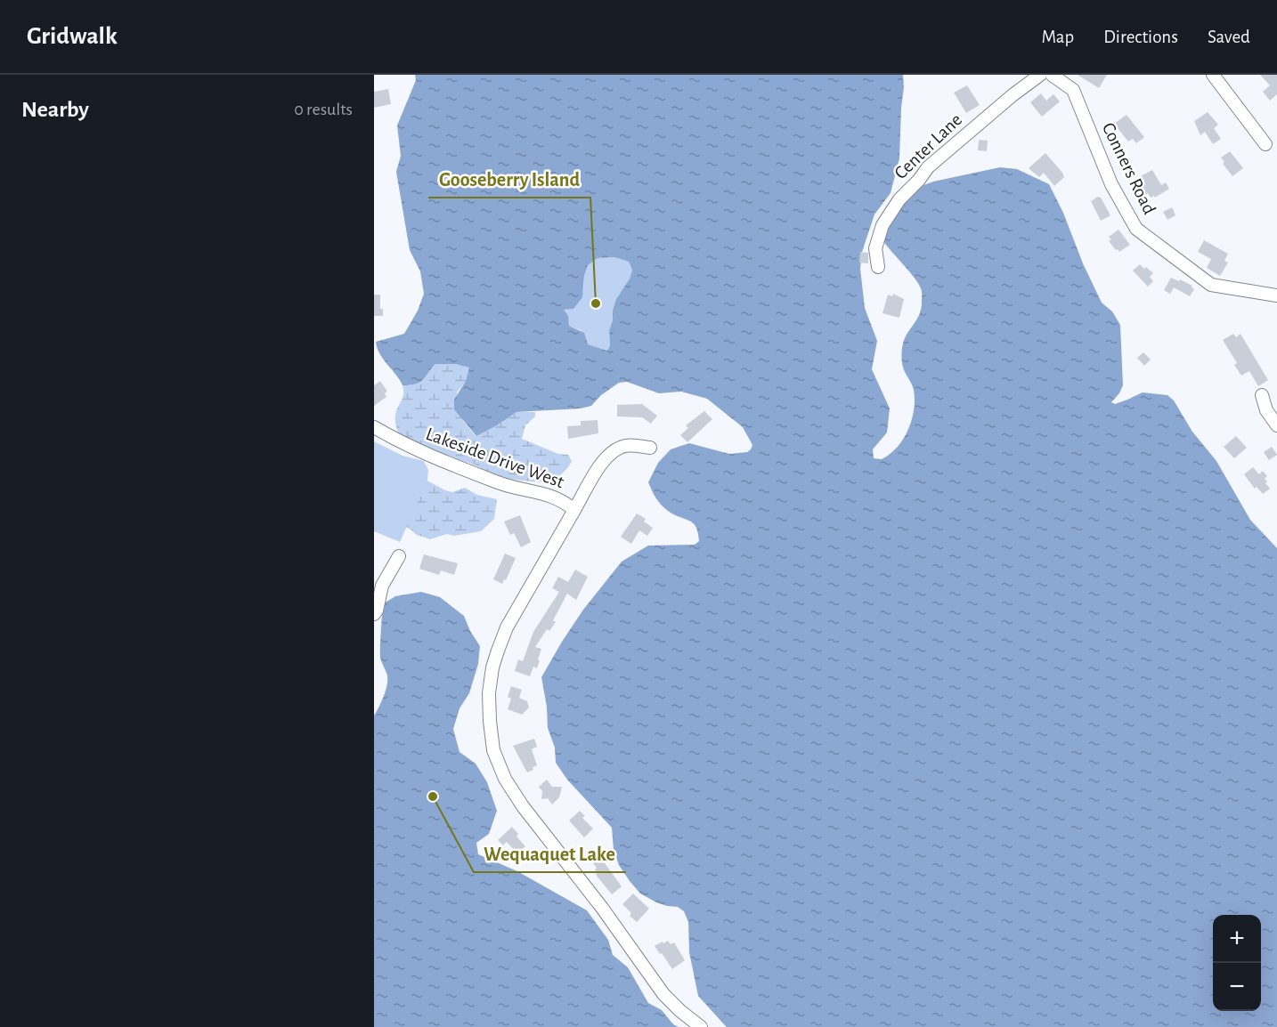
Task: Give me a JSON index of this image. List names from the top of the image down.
{
  "streets": {
    "street": ["Center Lane", "Conners Road", "Lakeside Drive West"]
  },
  "places": ["Gooseberry Island", "Wequaquet Lake"],
  "page": {
    "header": "Gridwalk",
    "nav": ["Map", "Directions", "Saved"],
    "heading": ["Nearby", "0 results"],
    "map_buttons": ["+", "−"]
  }
}
